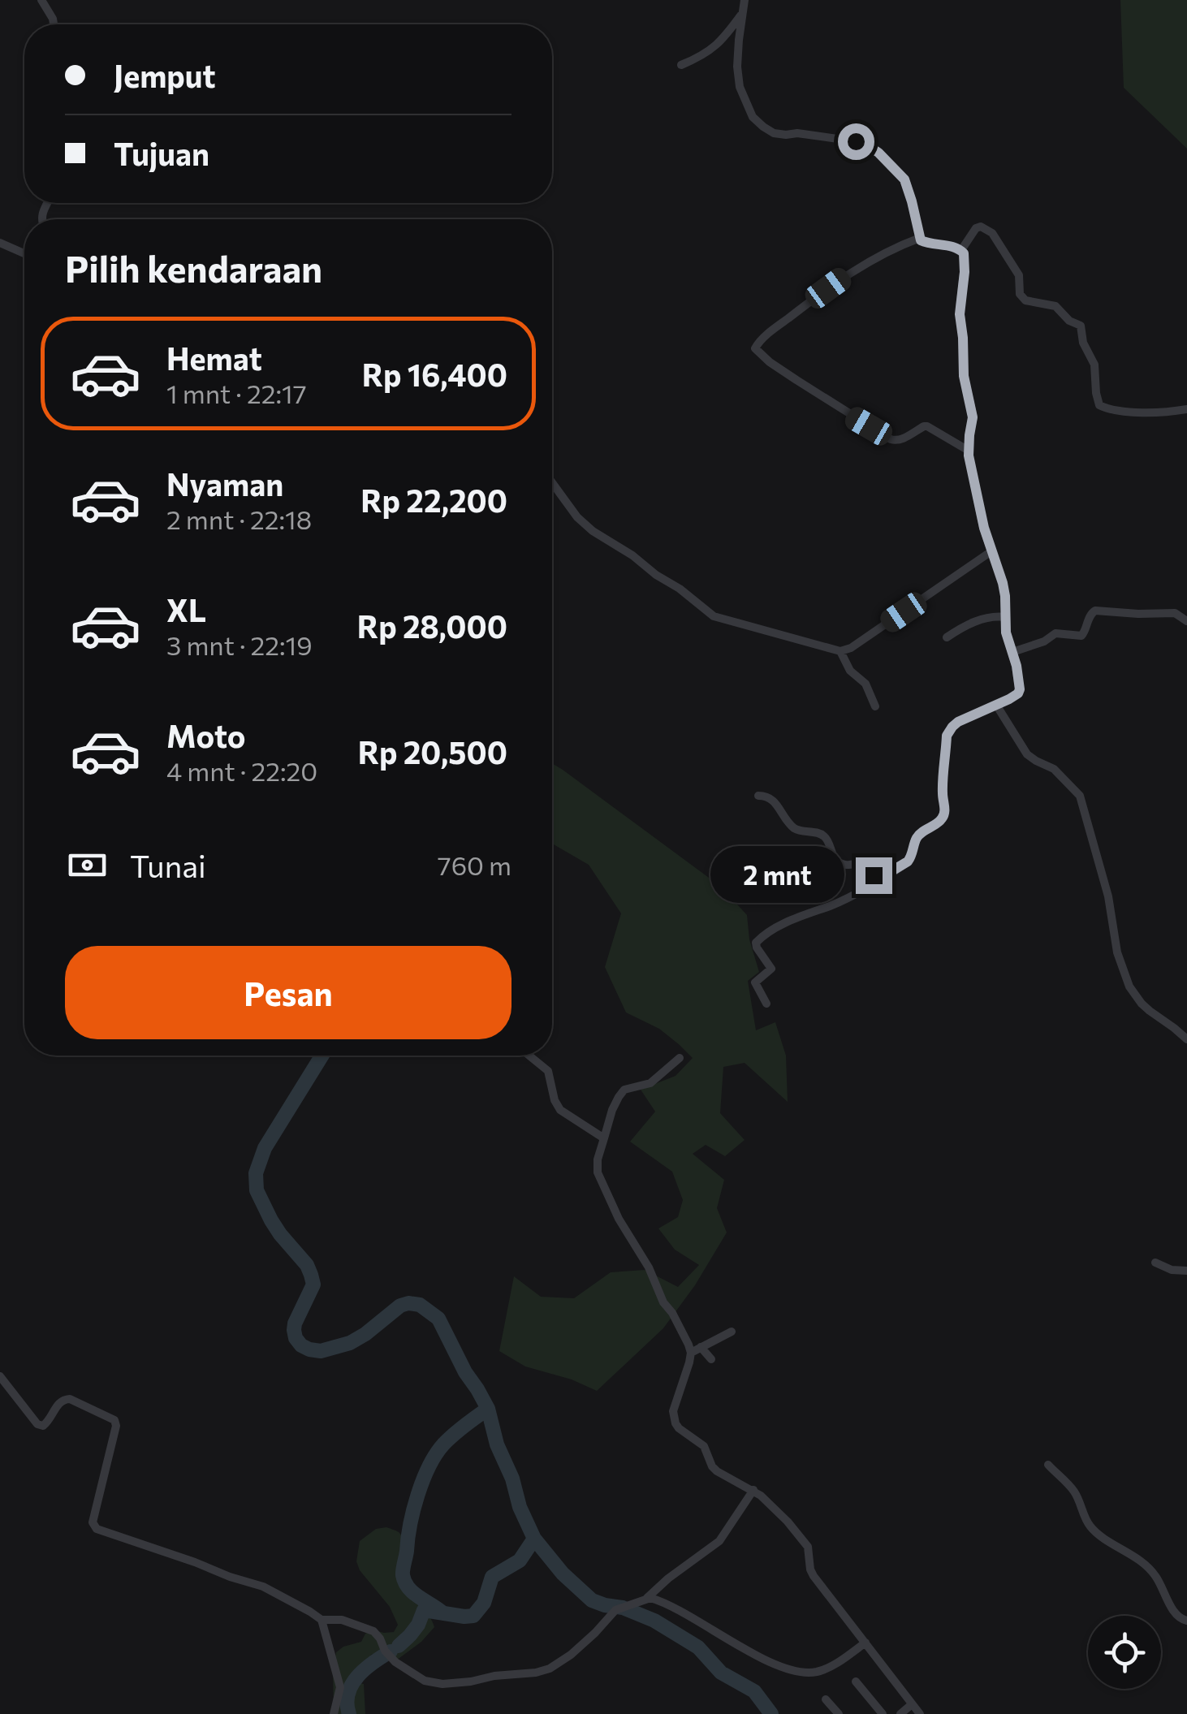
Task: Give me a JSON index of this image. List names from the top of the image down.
{
  "page": {
    "banner": ["Jemput", "Tujuan"],
    "heading": "Pilih kendaraan",
    "list": [
      {
        "name": "Hemat",
        "note": "1 mnt · 22:17",
        "value": "Rp 16,400"
      },
      {
        "name": "Nyaman",
        "note": "2 mnt · 22:18",
        "value": "Rp 22,200"
      },
      {
        "name": "XL",
        "note": "3 mnt · 22:19",
        "value": "Rp 28,000"
      },
      {
        "name": "Moto",
        "note": "4 mnt · 22:20",
        "value": "Rp 20,500"
      }
    ],
    "pay": ["Tunai", "760 m"],
    "bubble": "2 mnt",
    "buttons": "Pesan"
  }
}
